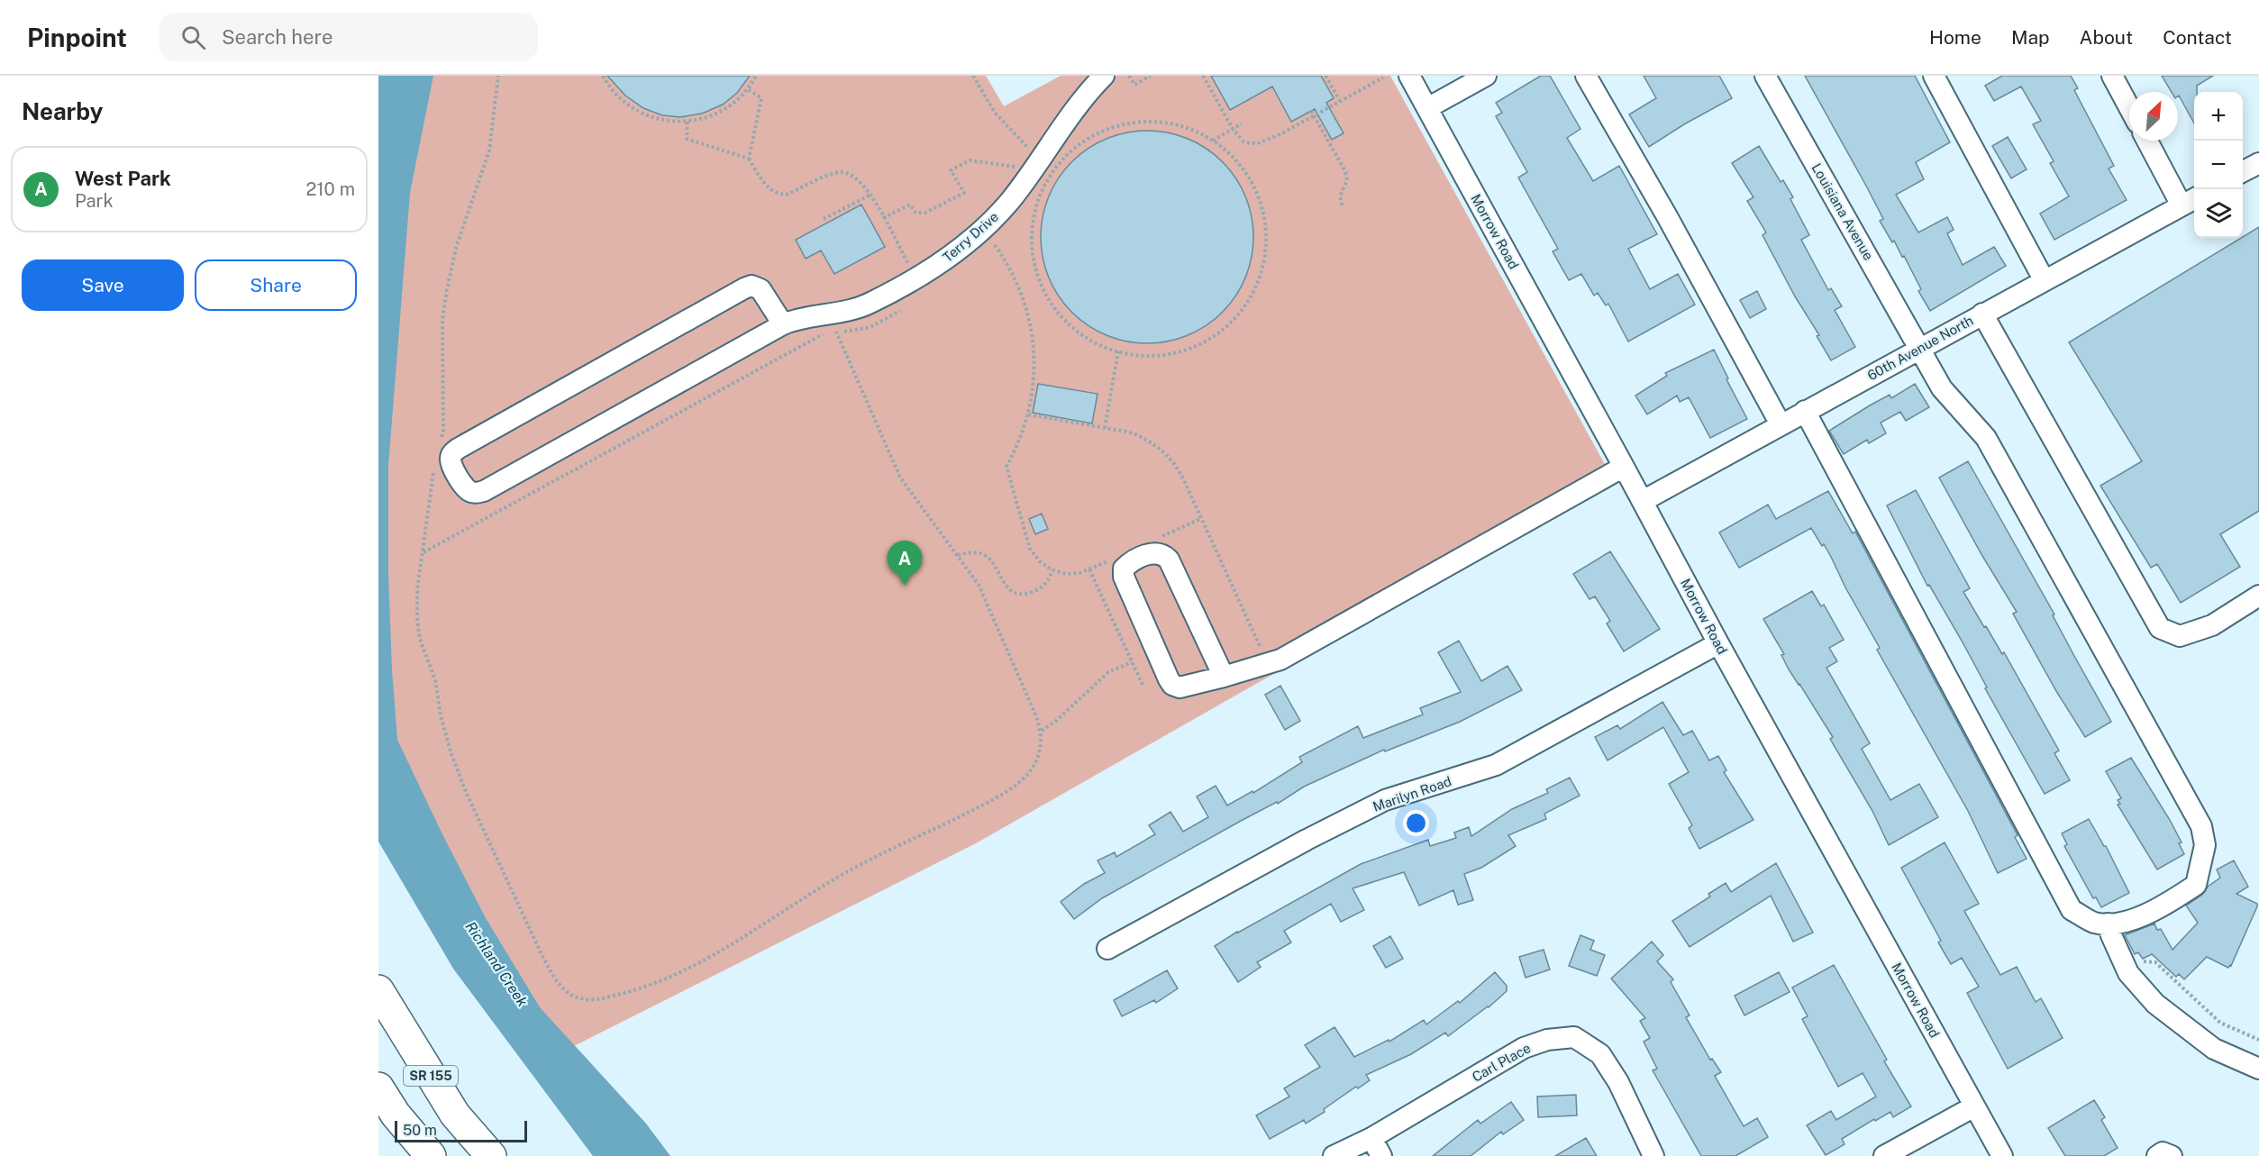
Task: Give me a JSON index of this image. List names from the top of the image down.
{
  "streets": {
    "highway": ["SR 155"],
    "street": [
      "Louisiana Avenue",
      "Morrow Road",
      "Terry Drive",
      "60th Avenue North",
      "Marilyn Road",
      "Carl Place"
    ]
  },
  "crossings": [
    ["Louisiana Avenue", "60th Avenue North"],
    ["Morrow Road", "60th Avenue North"],
    ["Morrow Road", "Marilyn Road"]
  ],
  "water": ["Richland Creek"],
  "scale_bar": "50 m",
  "north": "top right",
  "page": {
    "header": "Pinpoint",
    "search": "Search here",
    "nav": [
      "Home",
      "Map",
      "About",
      "Contact"
    ],
    "heading": "Nearby",
    "map_buttons": ["+", "−"],
    "list": [
      {
        "mark": "A",
        "name": "West Park",
        "note": "Park",
        "value": "210 m"
      }
    ],
    "buttons": ["Save", "Share"],
    "pins": "A",
    "scale": "50 m"
  }
}
